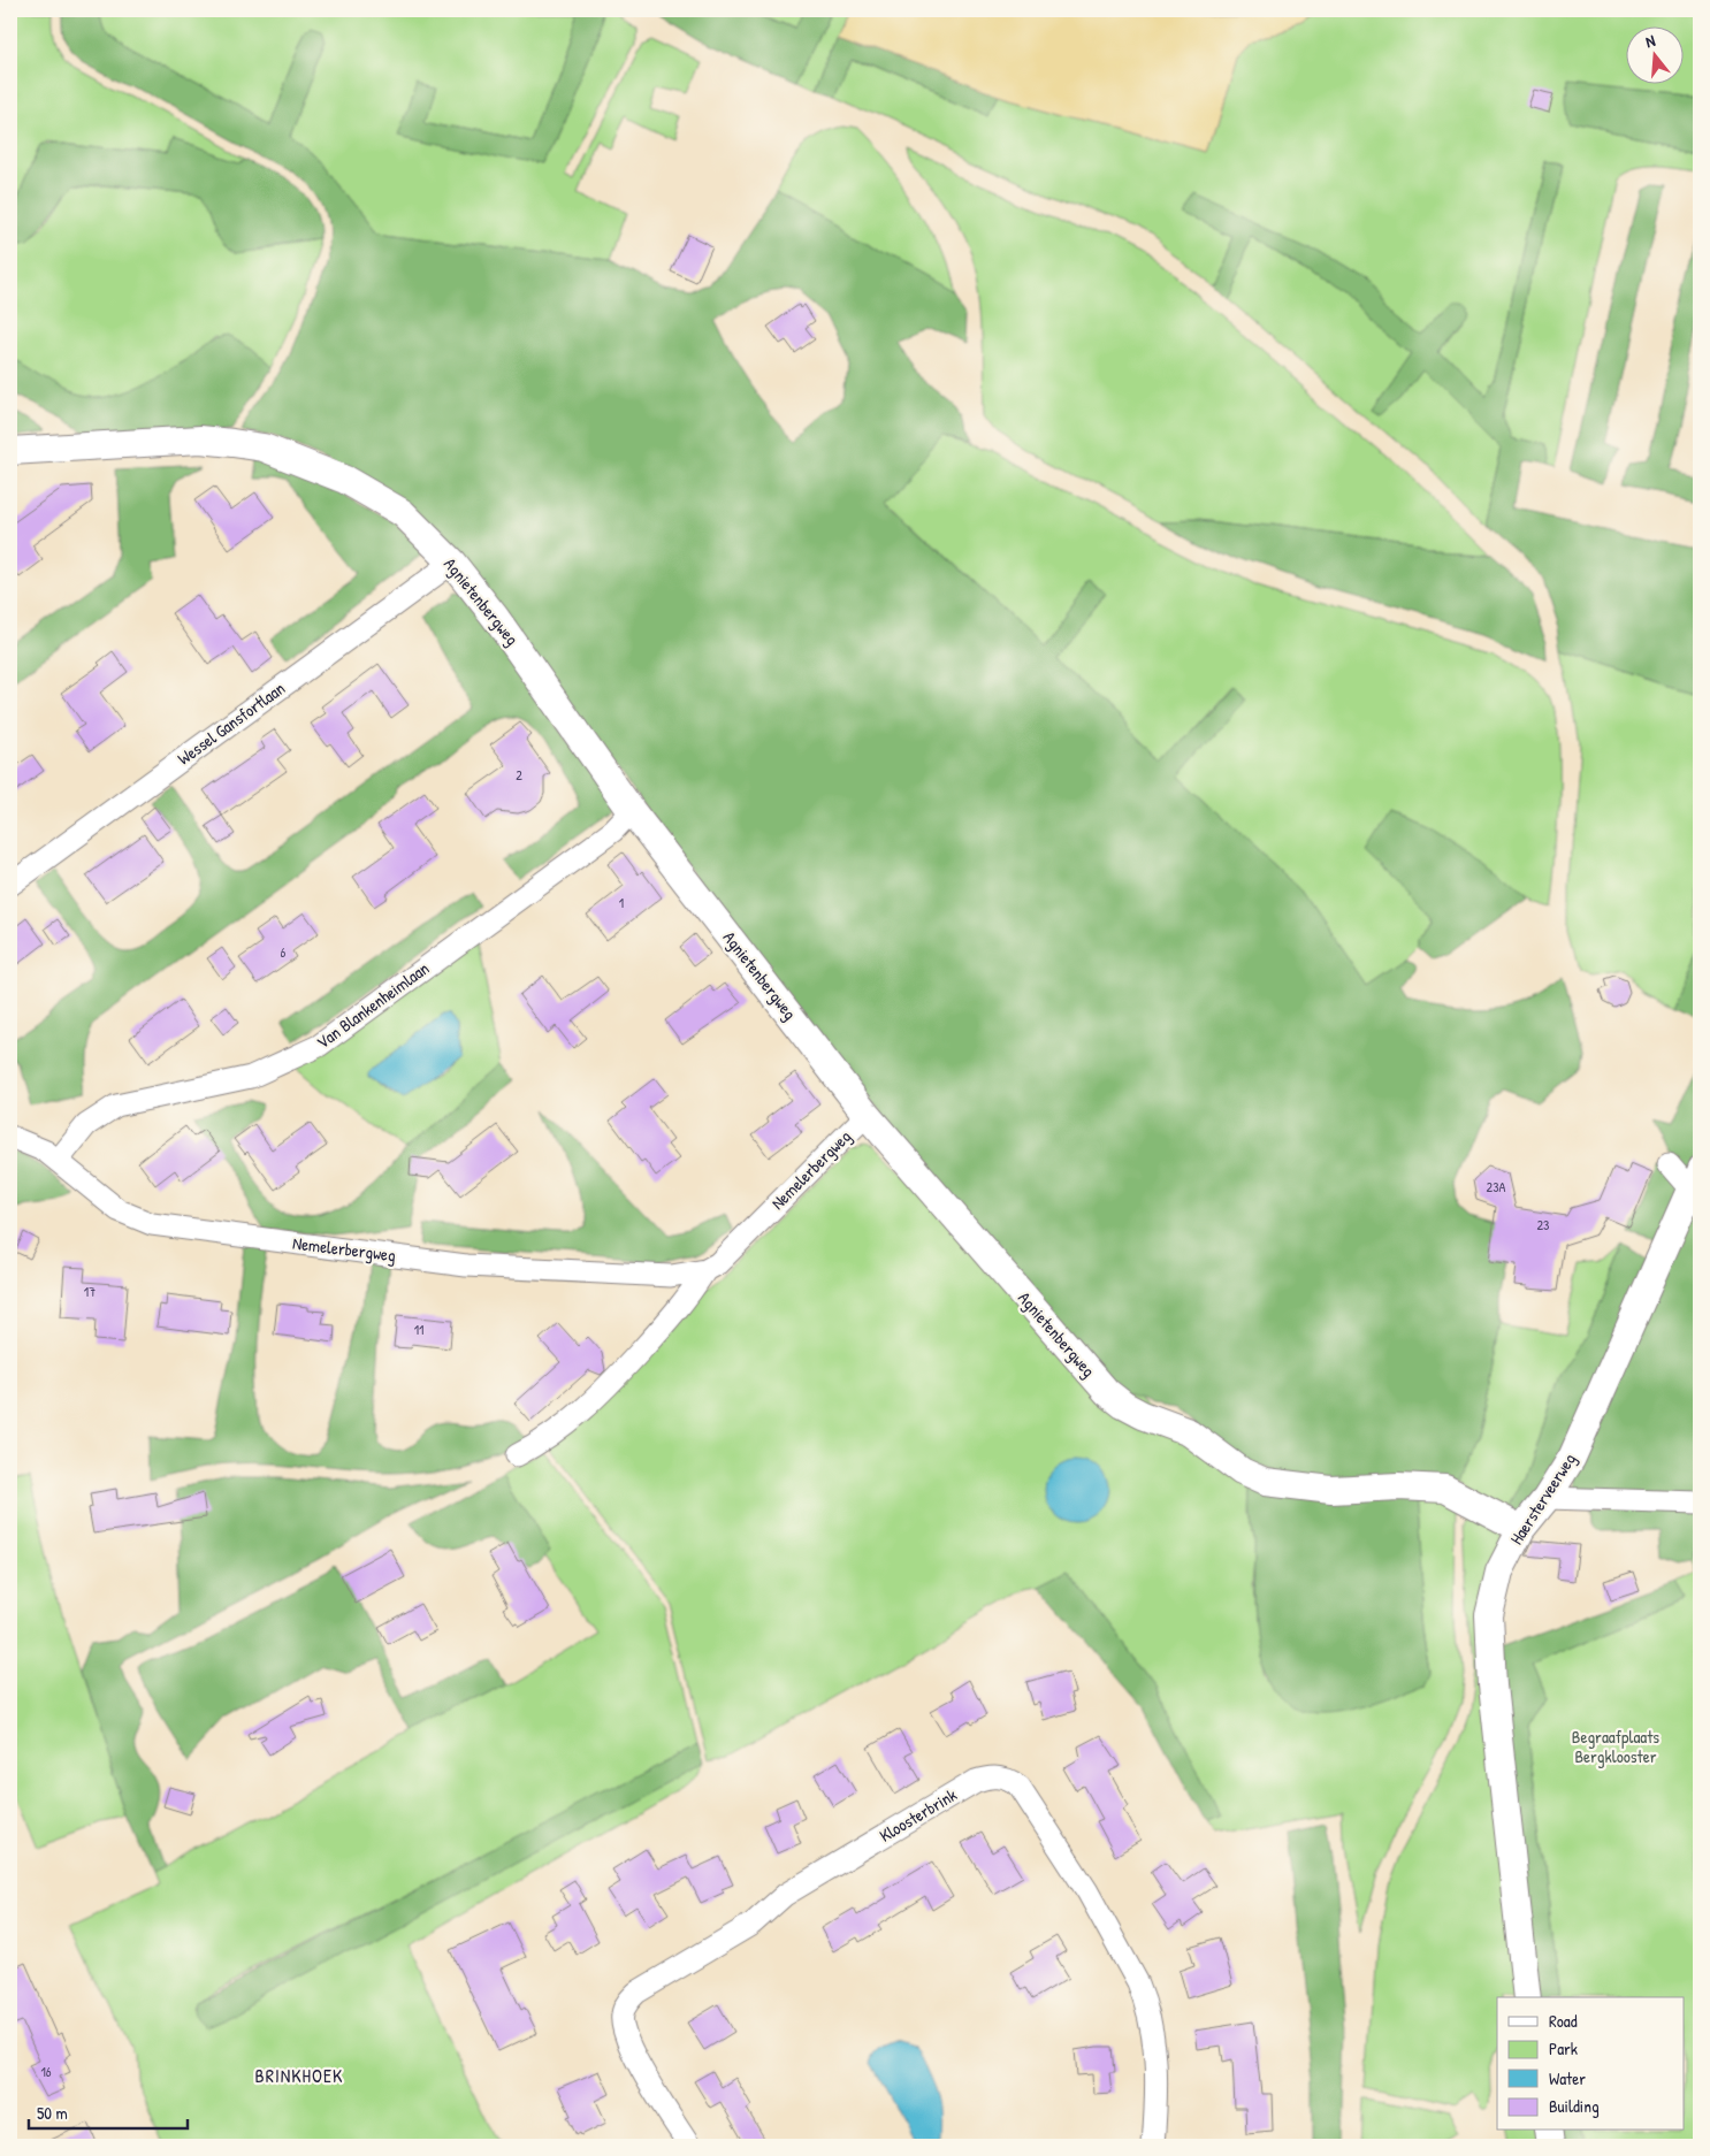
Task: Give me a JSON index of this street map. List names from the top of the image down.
{
  "streets": {
    "street": [
      "Agnietenbergweg",
      "Wessel Gansfortlaan",
      "Van Blankenheimlaan",
      "Nemelerbergweg",
      "Haersterveerweg",
      "Kloosterbrink"
    ]
  },
  "crossings": [
    ["Agnietenbergweg", "Wessel Gansfortlaan"],
    ["Agnietenbergweg", "Van Blankenheimlaan"],
    ["Agnietenbergweg", "Nemelerbergweg"],
    ["Agnietenbergweg", "Haersterveerweg"],
    ["Van Blankenheimlaan", "Nemelerbergweg"]
  ],
  "districts": ["BRINKHOEK"],
  "parks": ["Begraafplaats Bergklooster"],
  "house_numbers": [
    "2",
    "1",
    "6",
    "23A",
    "23",
    "17",
    "11",
    "16"
  ],
  "legend": [
    "Road",
    "Park",
    "Water",
    "Building"
  ],
  "scale_bar": "50 m",
  "north": "top"
}
